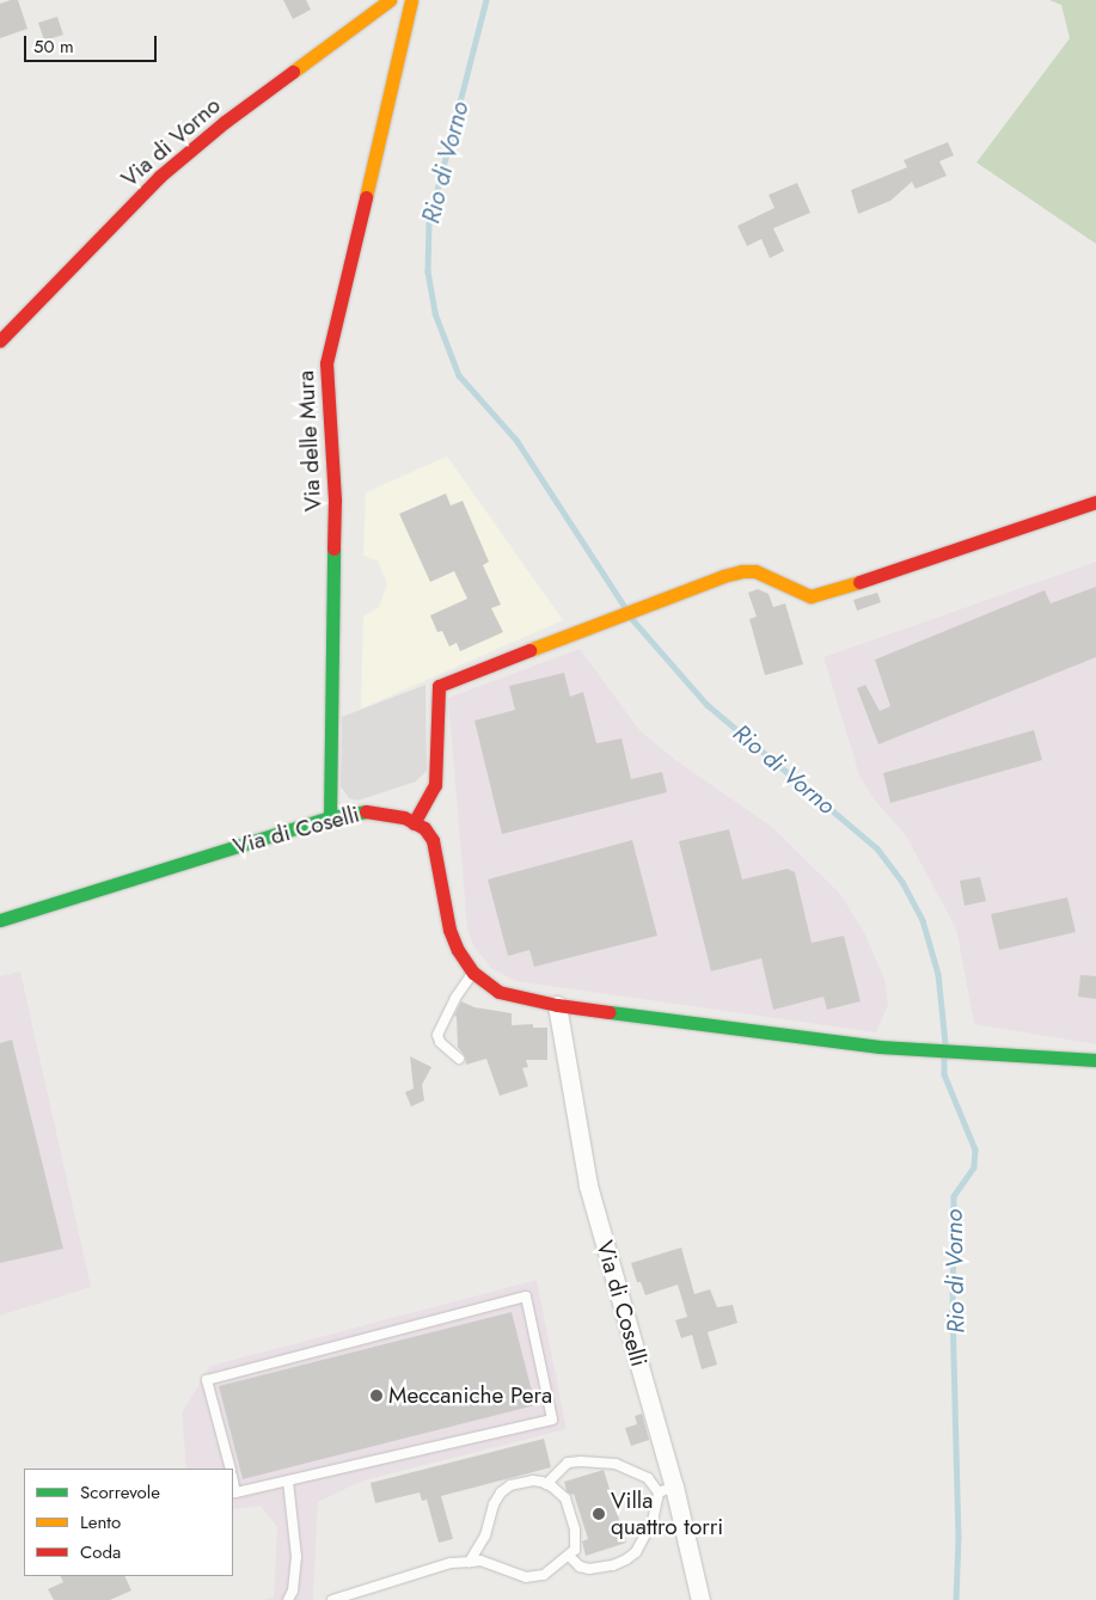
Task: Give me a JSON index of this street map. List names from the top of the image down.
{
  "streets": {
    "street": ["Via di Vorno", "Via delle Mura", "Via di Coselli"]
  },
  "crossings": [
    ["Via delle Mura", "Via di Coselli"]
  ],
  "water": ["Rio di Vorno"],
  "places": ["Meccaniche Pera", "Villa quattro torri"],
  "legend": ["Scorrevole", "Lento", "Coda"],
  "scale_bar": "50 m"
}
